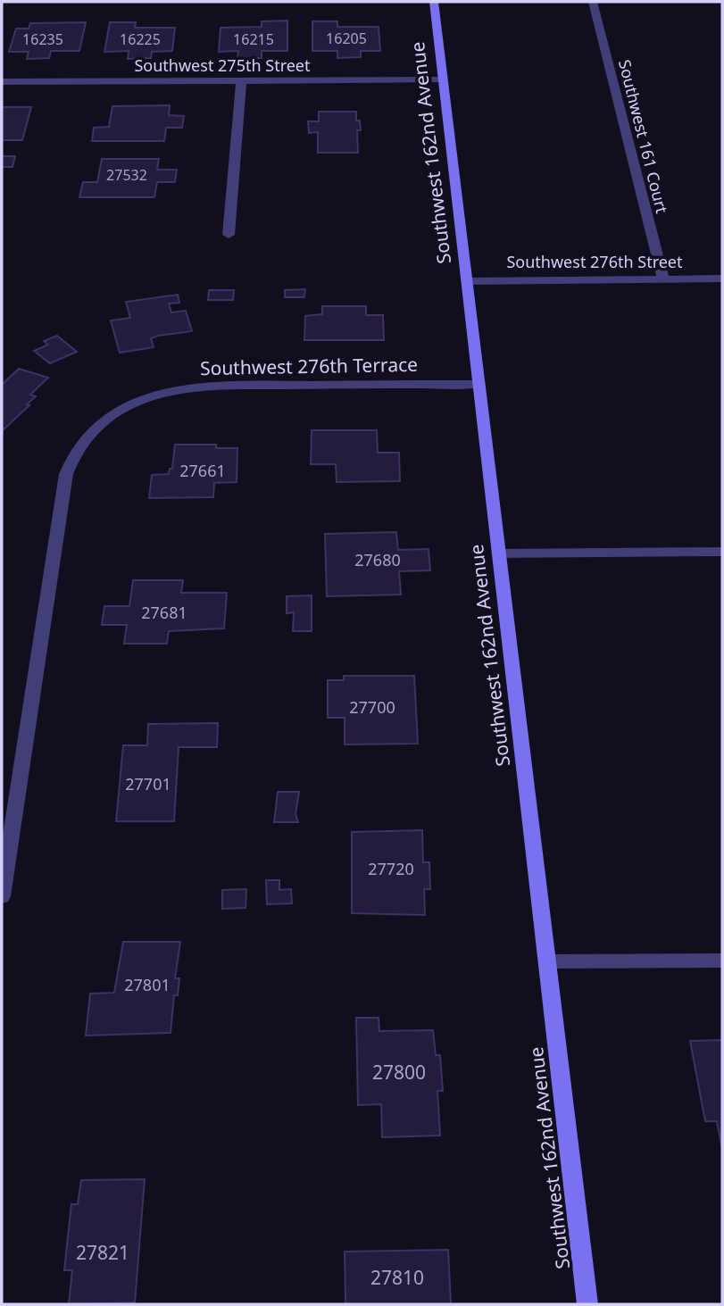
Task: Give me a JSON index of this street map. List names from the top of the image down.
{
  "streets": {
    "street": [
      "Southwest 275th Street",
      "Southwest 161 Court",
      "Southwest 162nd Avenue",
      "Southwest 276th Street",
      "Southwest 276th Terrace"
    ]
  },
  "crossings": [
    ["Southwest 275th Street", "Southwest 162nd Avenue"],
    ["Southwest 161 Court", "Southwest 276th Street"],
    ["Southwest 162nd Avenue", "Southwest 276th Street"],
    ["Southwest 162nd Avenue", "Southwest 276th Terrace"]
  ],
  "house_numbers": [
    "16205",
    "16235",
    "16225",
    "16215",
    "27532",
    "27661",
    "27680",
    "27681",
    "27700",
    "27701",
    "27720",
    "27801",
    "27800",
    "27821",
    "27810"
  ]
}
